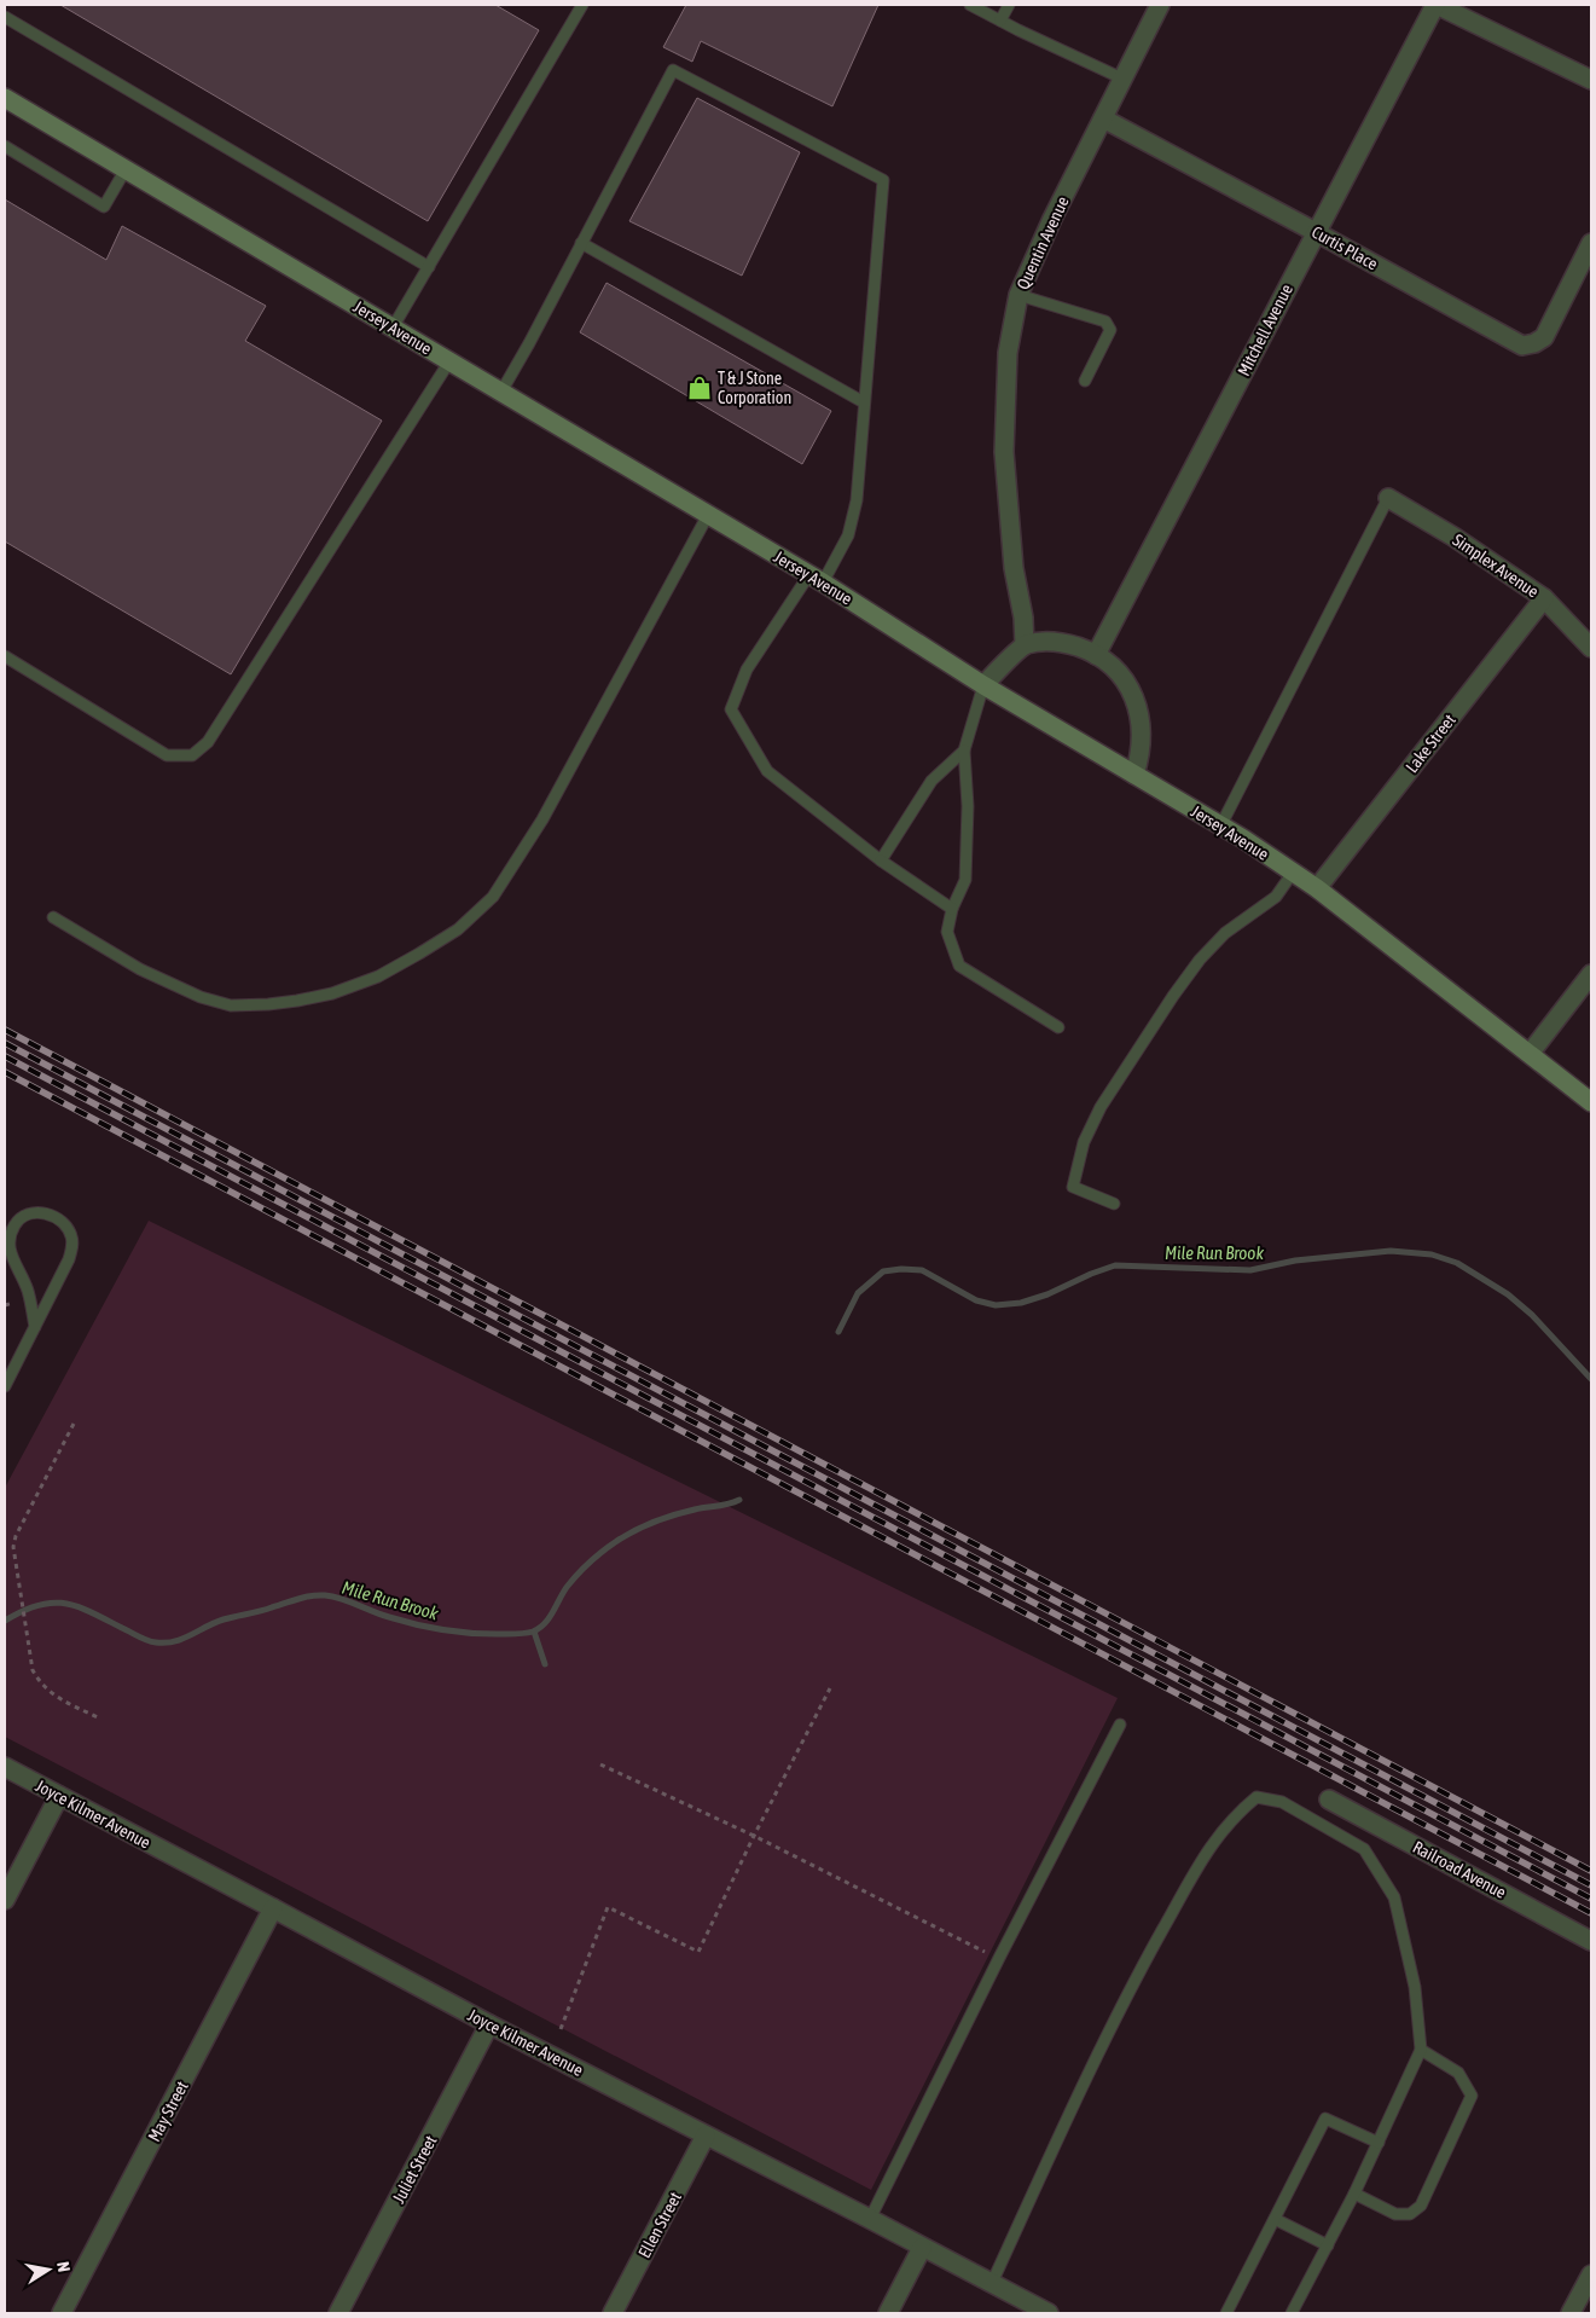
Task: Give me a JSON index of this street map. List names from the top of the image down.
{
  "streets": {
    "street": [
      "Quentin Avenue",
      "Curtis Place",
      "Jersey Avenue",
      "Mitchell Avenue",
      "Simplex Avenue",
      "Lake Street",
      "Joyce Kilmer Avenue",
      "Railroad Avenue",
      "May Street",
      "Juliet Street",
      "Ellen Street"
    ]
  },
  "crossings": [
    ["Quentin Avenue", "Curtis Place"],
    ["Curtis Place", "Mitchell Avenue"],
    ["Jersey Avenue", "Lake Street"],
    ["Simplex Avenue", "Lake Street"],
    ["Joyce Kilmer Avenue", "May Street"],
    ["Joyce Kilmer Avenue", "Juliet Street"],
    ["Joyce Kilmer Avenue", "Ellen Street"]
  ],
  "water": ["Mile Run Brook"],
  "places": {
    "shop": ["T & J Stone Corporation"]
  },
  "north": "right"
}
